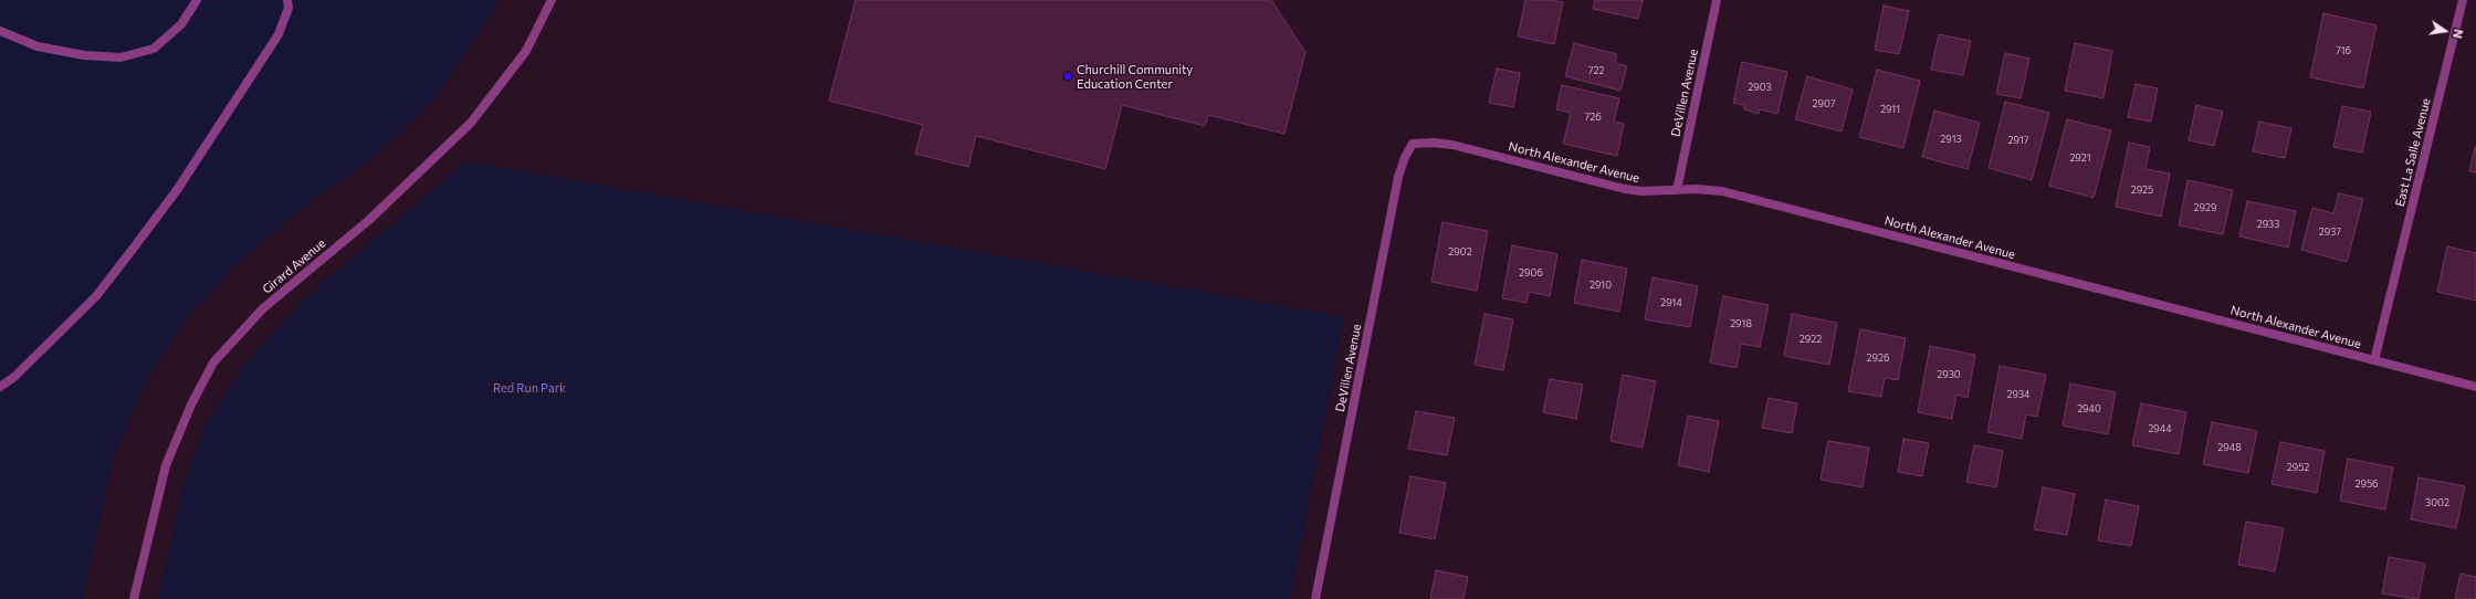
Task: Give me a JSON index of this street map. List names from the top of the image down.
{
  "streets": {
    "street": [
      "DeVillen Avenue",
      "East La Salle Avenue",
      "North Alexander Avenue",
      "Girard Avenue"
    ]
  },
  "crossings": [
    ["DeVillen Avenue", "North Alexander Avenue"],
    ["East La Salle Avenue", "North Alexander Avenue"]
  ],
  "parks": ["Red Run Park"],
  "places": ["Churchill Community Education Center"],
  "house_numbers": [
    "716",
    "722",
    "2903",
    "2907",
    "2911",
    "726",
    "2913",
    "2917",
    "2921",
    "2925",
    "2929",
    "2933",
    "2937",
    "2902",
    "2906",
    "2910",
    "2914",
    "2918",
    "2922",
    "2926",
    "2930",
    "2934",
    "2940",
    "2944",
    "2948",
    "2952",
    "2956",
    "3002"
  ],
  "north": "right"
}
